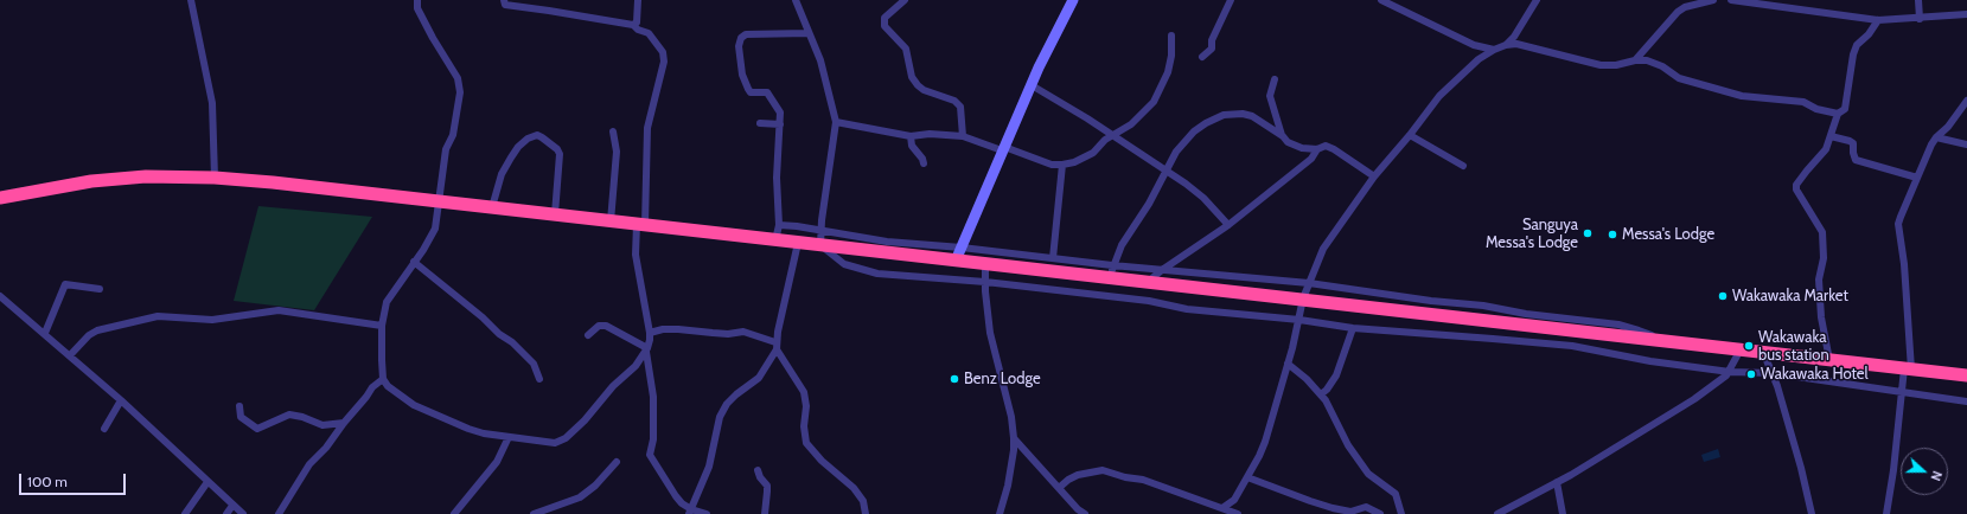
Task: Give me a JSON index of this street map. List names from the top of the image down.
{
  "places": [
    "Sanguya Messa's Lodge",
    "Messa's Lodge",
    "Wakawaka Market",
    "Wakawaka bus station",
    "Wakawaka Hotel",
    "Benz Lodge"
  ],
  "scale_bar": "100 m",
  "north": "right"
}
